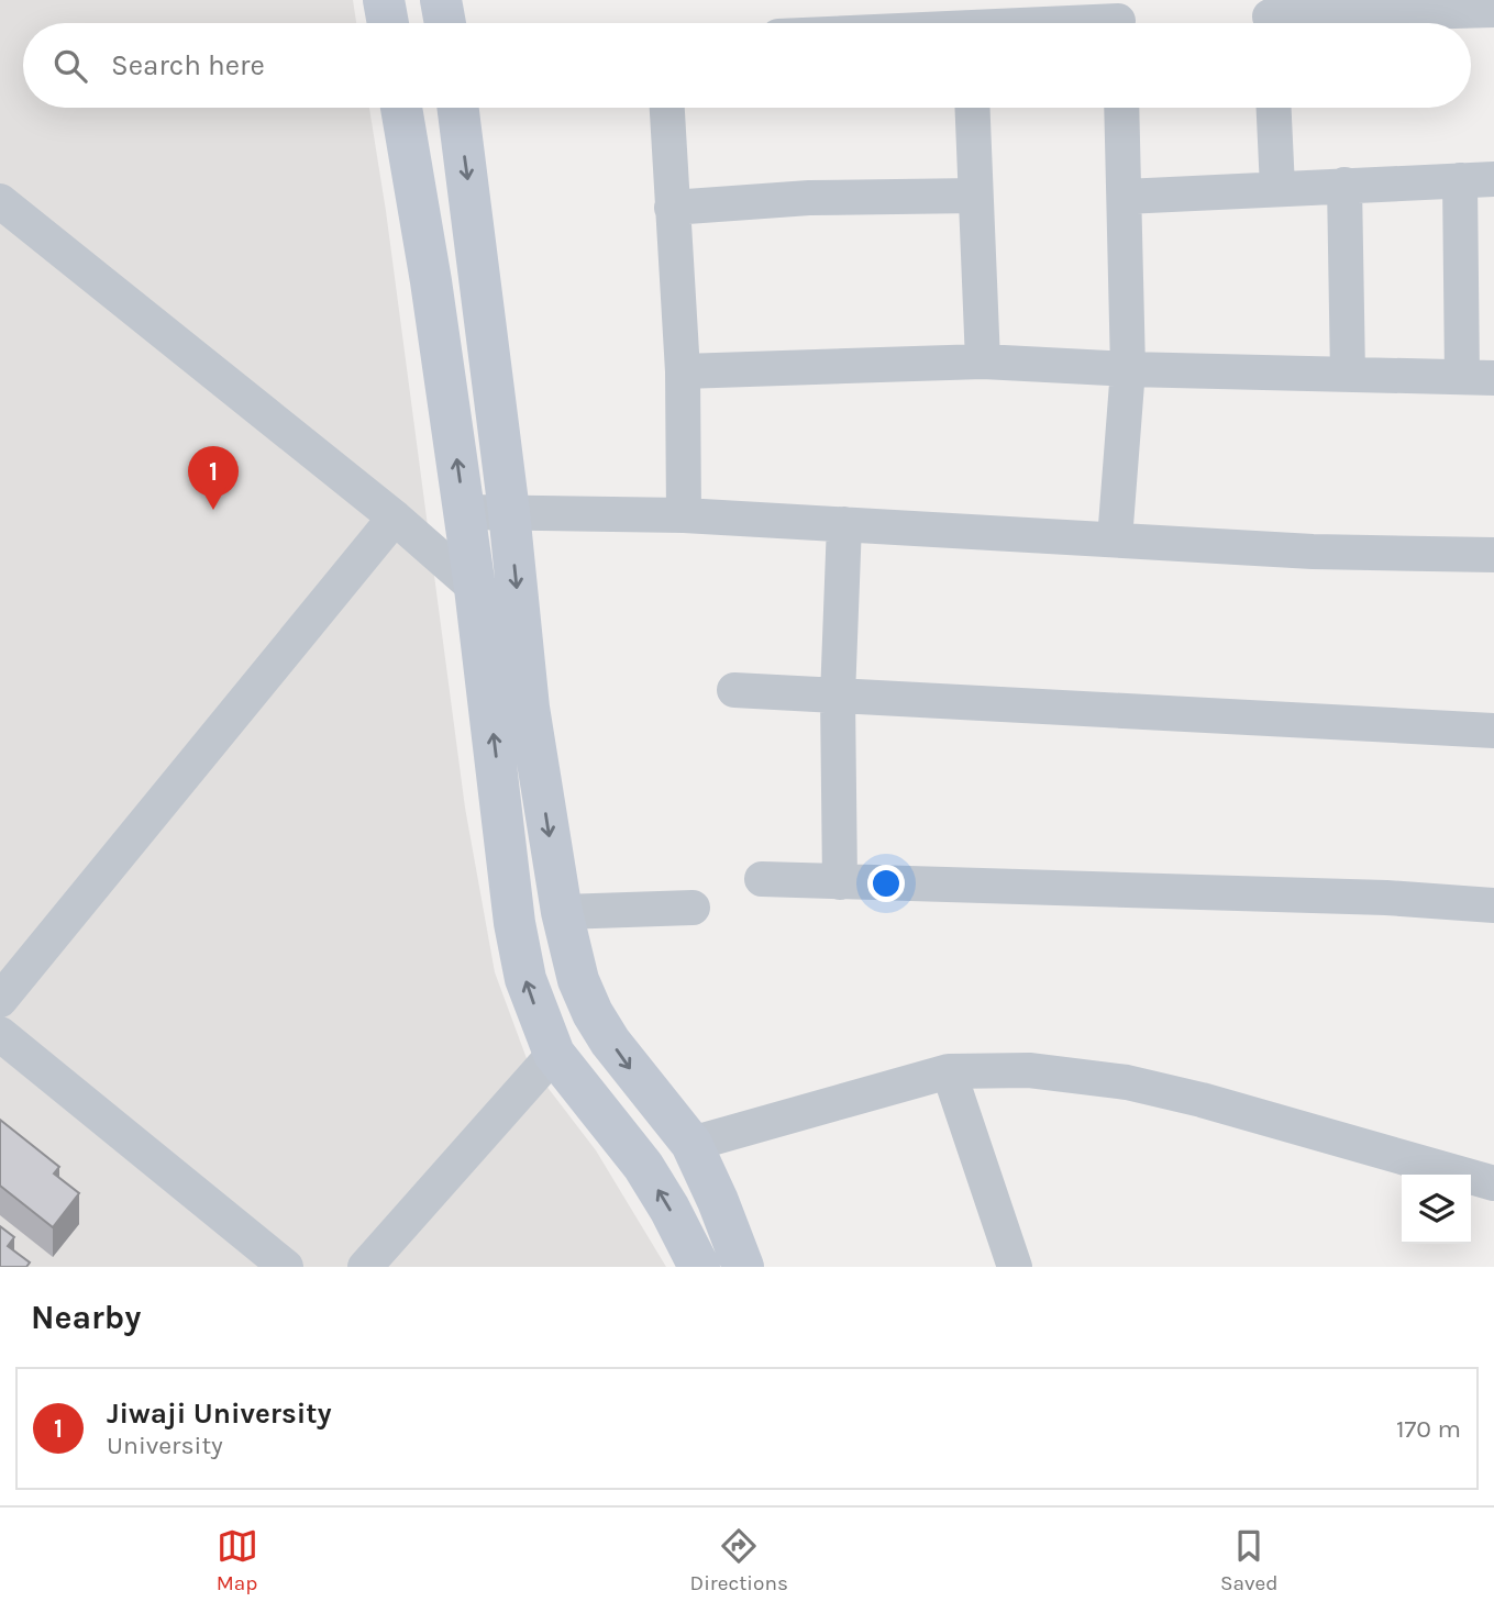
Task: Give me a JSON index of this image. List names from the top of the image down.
{
  "page": {
    "search": "Search here",
    "pins": "1",
    "heading": "Nearby",
    "list": [
      {
        "mark": "1",
        "name": "Jiwaji University",
        "note": "University",
        "value": "170 m"
      }
    ],
    "nav": ["Map", "Directions", "Saved"]
  }
}
